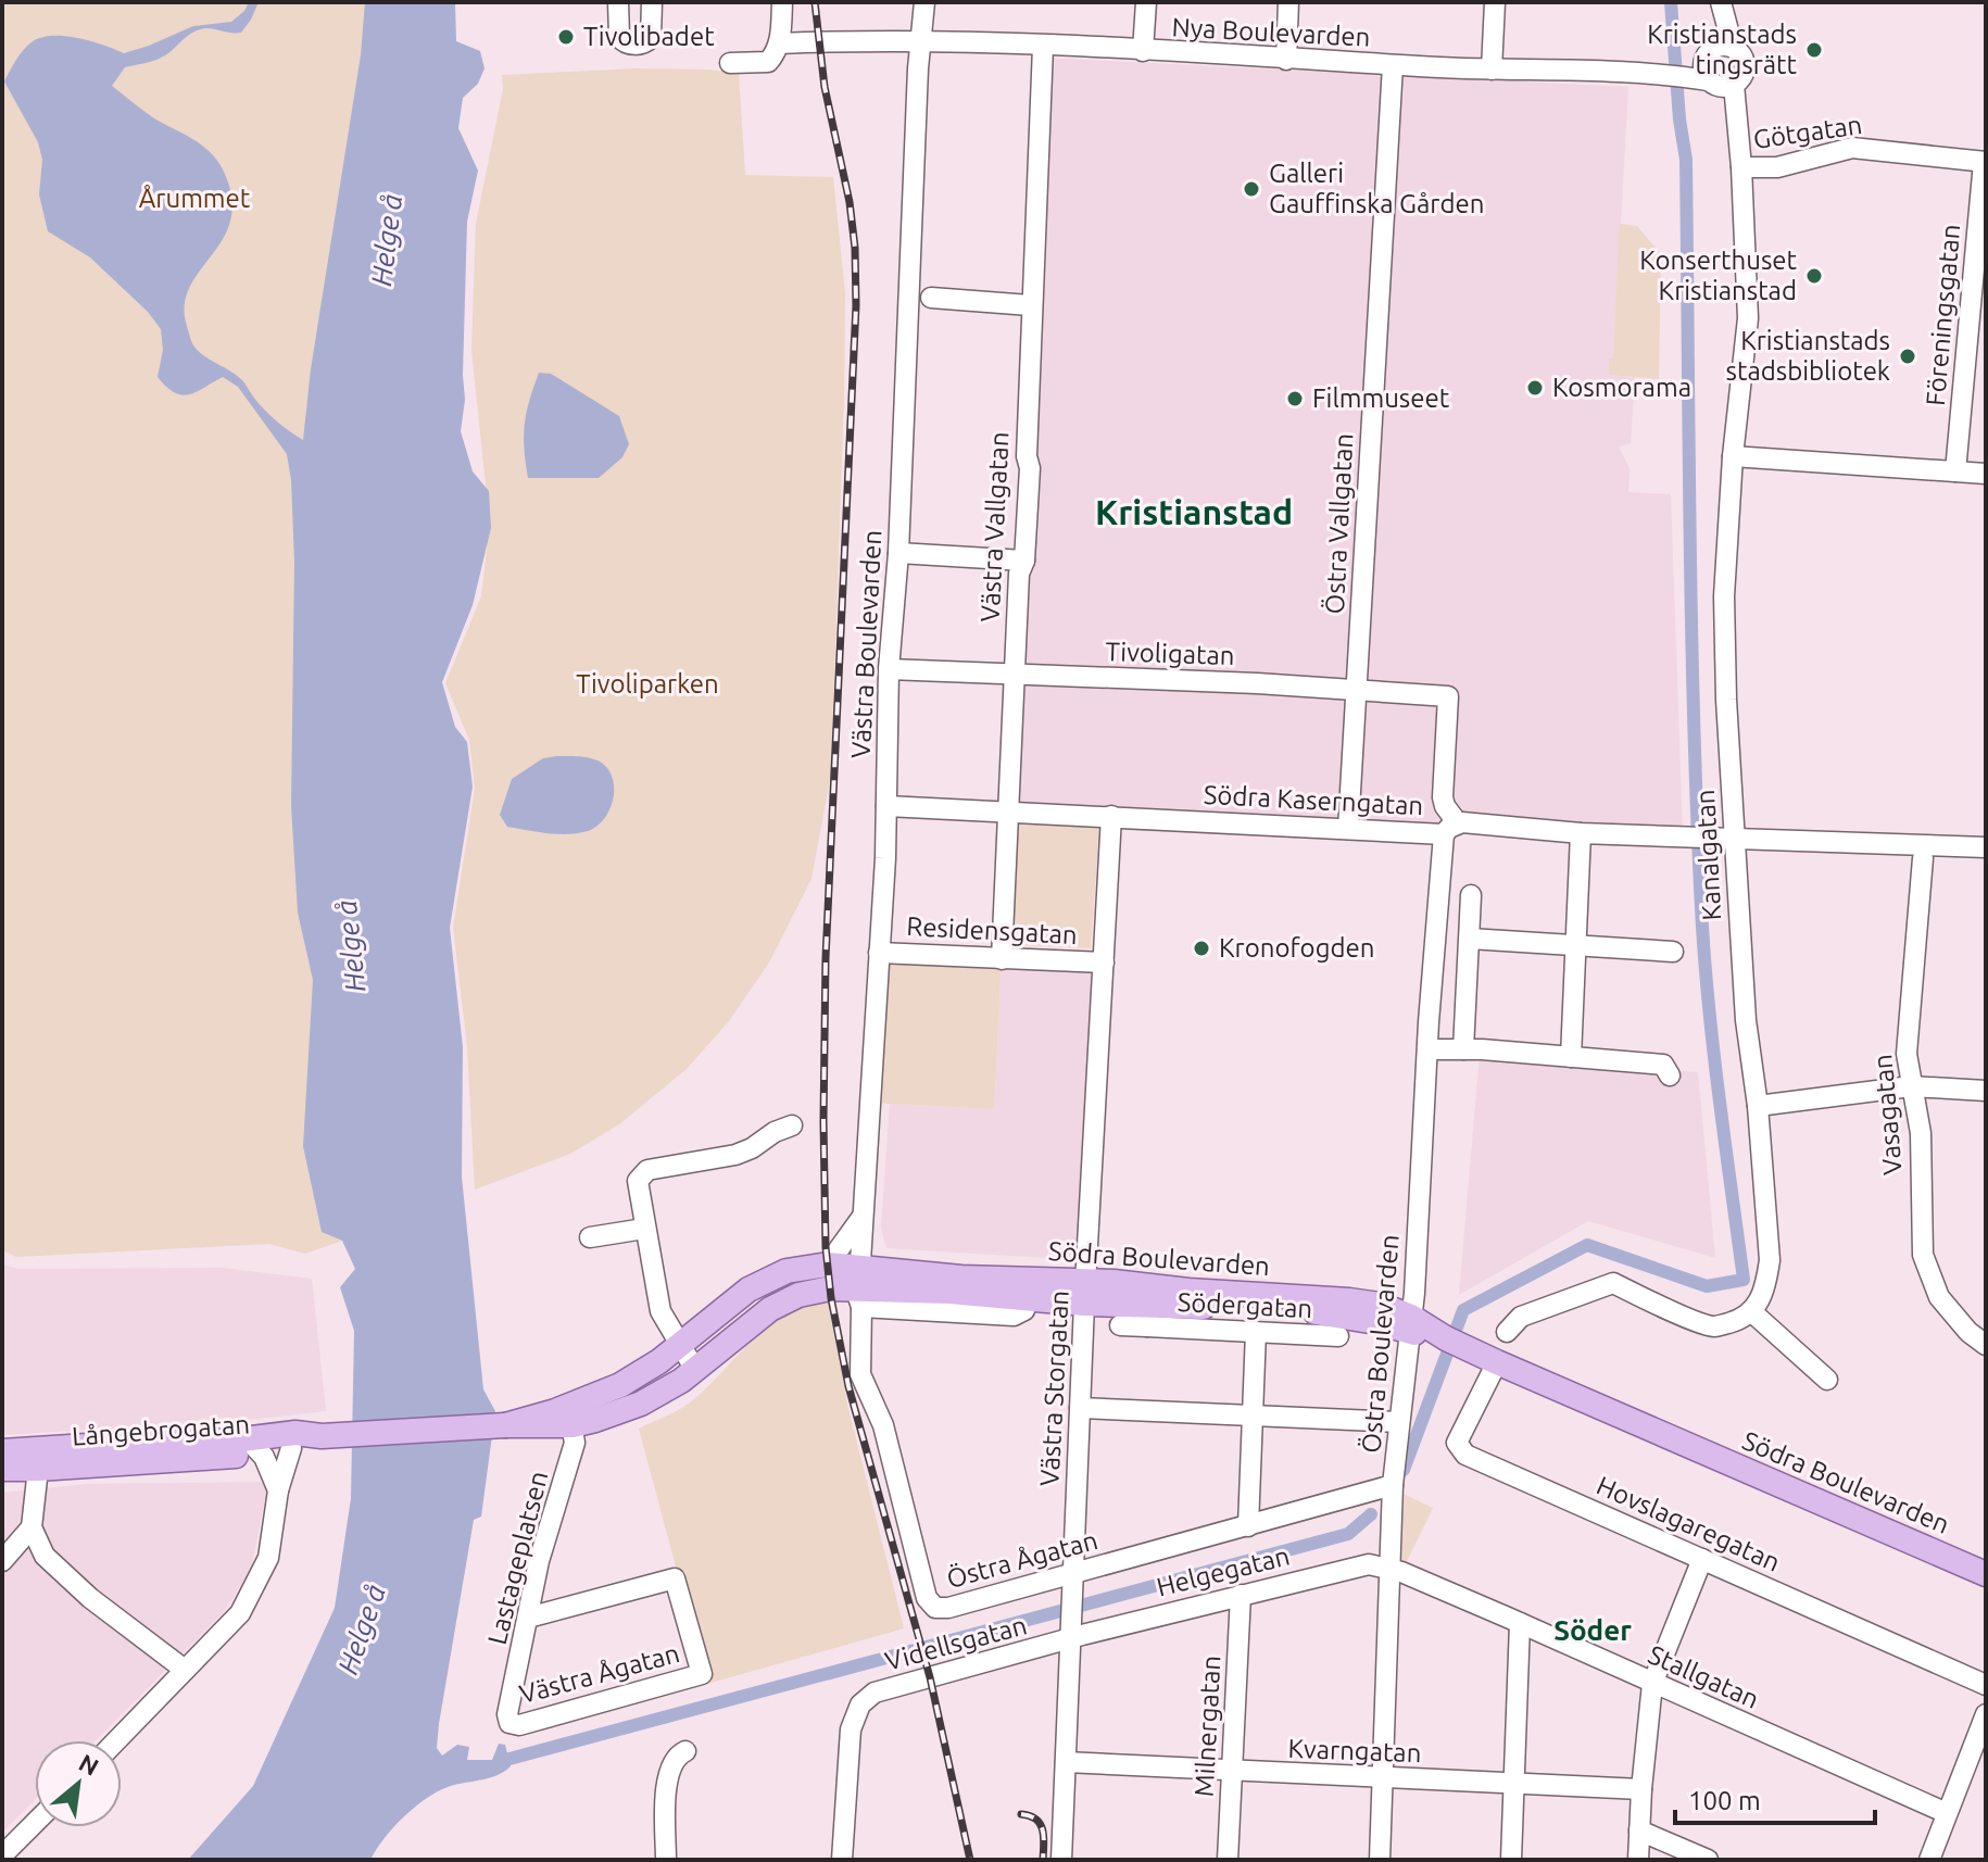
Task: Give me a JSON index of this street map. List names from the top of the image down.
{
  "streets": {
    "main road": ["Södra Boulevarden", "Långebrogatan"],
    "street": [
      "Nya Boulevarden",
      "Götgatan",
      "Föreningsgatan",
      "Östra Vallgatan",
      "Västra Vallgatan",
      "Västra Boulevarden",
      "Tivoligatan",
      "Södra Kaserngatan",
      "Kanalgatan",
      "Residensgatan",
      "Vasagatan",
      "Södergatan",
      "Östra Boulevarden",
      "Västra Storgatan",
      "Hovslagaregatan",
      "Lastageplatsen",
      "Östra Ågatan",
      "Helgegatan",
      "Videllsgatan",
      "Västra Ågatan",
      "Stallgatan",
      "Milnergatan",
      "Kvarngatan"
    ]
  },
  "crossings": [
    ["Nya Boulevarden", "Östra Vallgatan"],
    ["Nya Boulevarden", "Västra Vallgatan"],
    ["Nya Boulevarden", "Västra Boulevarden"],
    ["Nya Boulevarden", "Kanalgatan"],
    ["Götgatan", "Föreningsgatan"],
    ["Götgatan", "Kanalgatan"],
    ["Östra Vallgatan", "Tivoligatan"],
    ["Östra Vallgatan", "Södra Kaserngatan"],
    ["Västra Vallgatan", "Tivoligatan"],
    ["Västra Vallgatan", "Södra Kaserngatan"],
    ["Västra Vallgatan", "Residensgatan"],
    ["Västra Boulevarden", "Tivoligatan"],
    ["Västra Boulevarden", "Södra Kaserngatan"],
    ["Västra Boulevarden", "Residensgatan"],
    ["Västra Boulevarden", "Södra Boulevarden"],
    ["Västra Boulevarden", "Långebrogatan"],
    ["Västra Boulevarden", "Östra Ågatan"],
    ["Tivoligatan", "Östra Boulevarden"],
    ["Södra Kaserngatan", "Kanalgatan"],
    ["Södra Kaserngatan", "Vasagatan"],
    ["Södra Kaserngatan", "Östra Boulevarden"],
    ["Södra Kaserngatan", "Västra Storgatan"],
    ["Residensgatan", "Västra Storgatan"],
    ["Södra Boulevarden", "Södergatan"],
    ["Södra Boulevarden", "Östra Boulevarden"],
    ["Södra Boulevarden", "Västra Storgatan"],
    ["Södra Boulevarden", "Långebrogatan"],
    ["Södra Boulevarden", "Hovslagaregatan"],
    ["Södra Boulevarden", "Östra Ågatan"],
    ["Östra Boulevarden", "Östra Ågatan"],
    ["Östra Boulevarden", "Helgegatan"],
    ["Östra Boulevarden", "Stallgatan"],
    ["Östra Boulevarden", "Kvarngatan"],
    ["Västra Storgatan", "Östra Ågatan"],
    ["Västra Storgatan", "Helgegatan"],
    ["Västra Storgatan", "Videllsgatan"],
    ["Västra Storgatan", "Kvarngatan"],
    ["Långebrogatan", "Lastageplatsen"],
    ["Långebrogatan", "Östra Ågatan"],
    ["Lastageplatsen", "Västra Ågatan"],
    ["Helgegatan", "Videllsgatan"],
    ["Helgegatan", "Stallgatan"],
    ["Helgegatan", "Milnergatan"],
    ["Milnergatan", "Kvarngatan"]
  ],
  "districts": ["Kristianstad", "Söder"],
  "water": ["Helge å"],
  "parks": ["Årummet", "Tivoliparken"],
  "places": [
    "Tivolibadet",
    "Kristianstads tingsrätt",
    "Galleri Gauffinska Gården",
    "Konserthuset Kristianstad",
    "Kristianstads stadsbibliotek",
    "Kosmorama",
    "Filmmuseet",
    "Kronofogden"
  ],
  "scale_bar": "100 m",
  "north": "top right"
}
